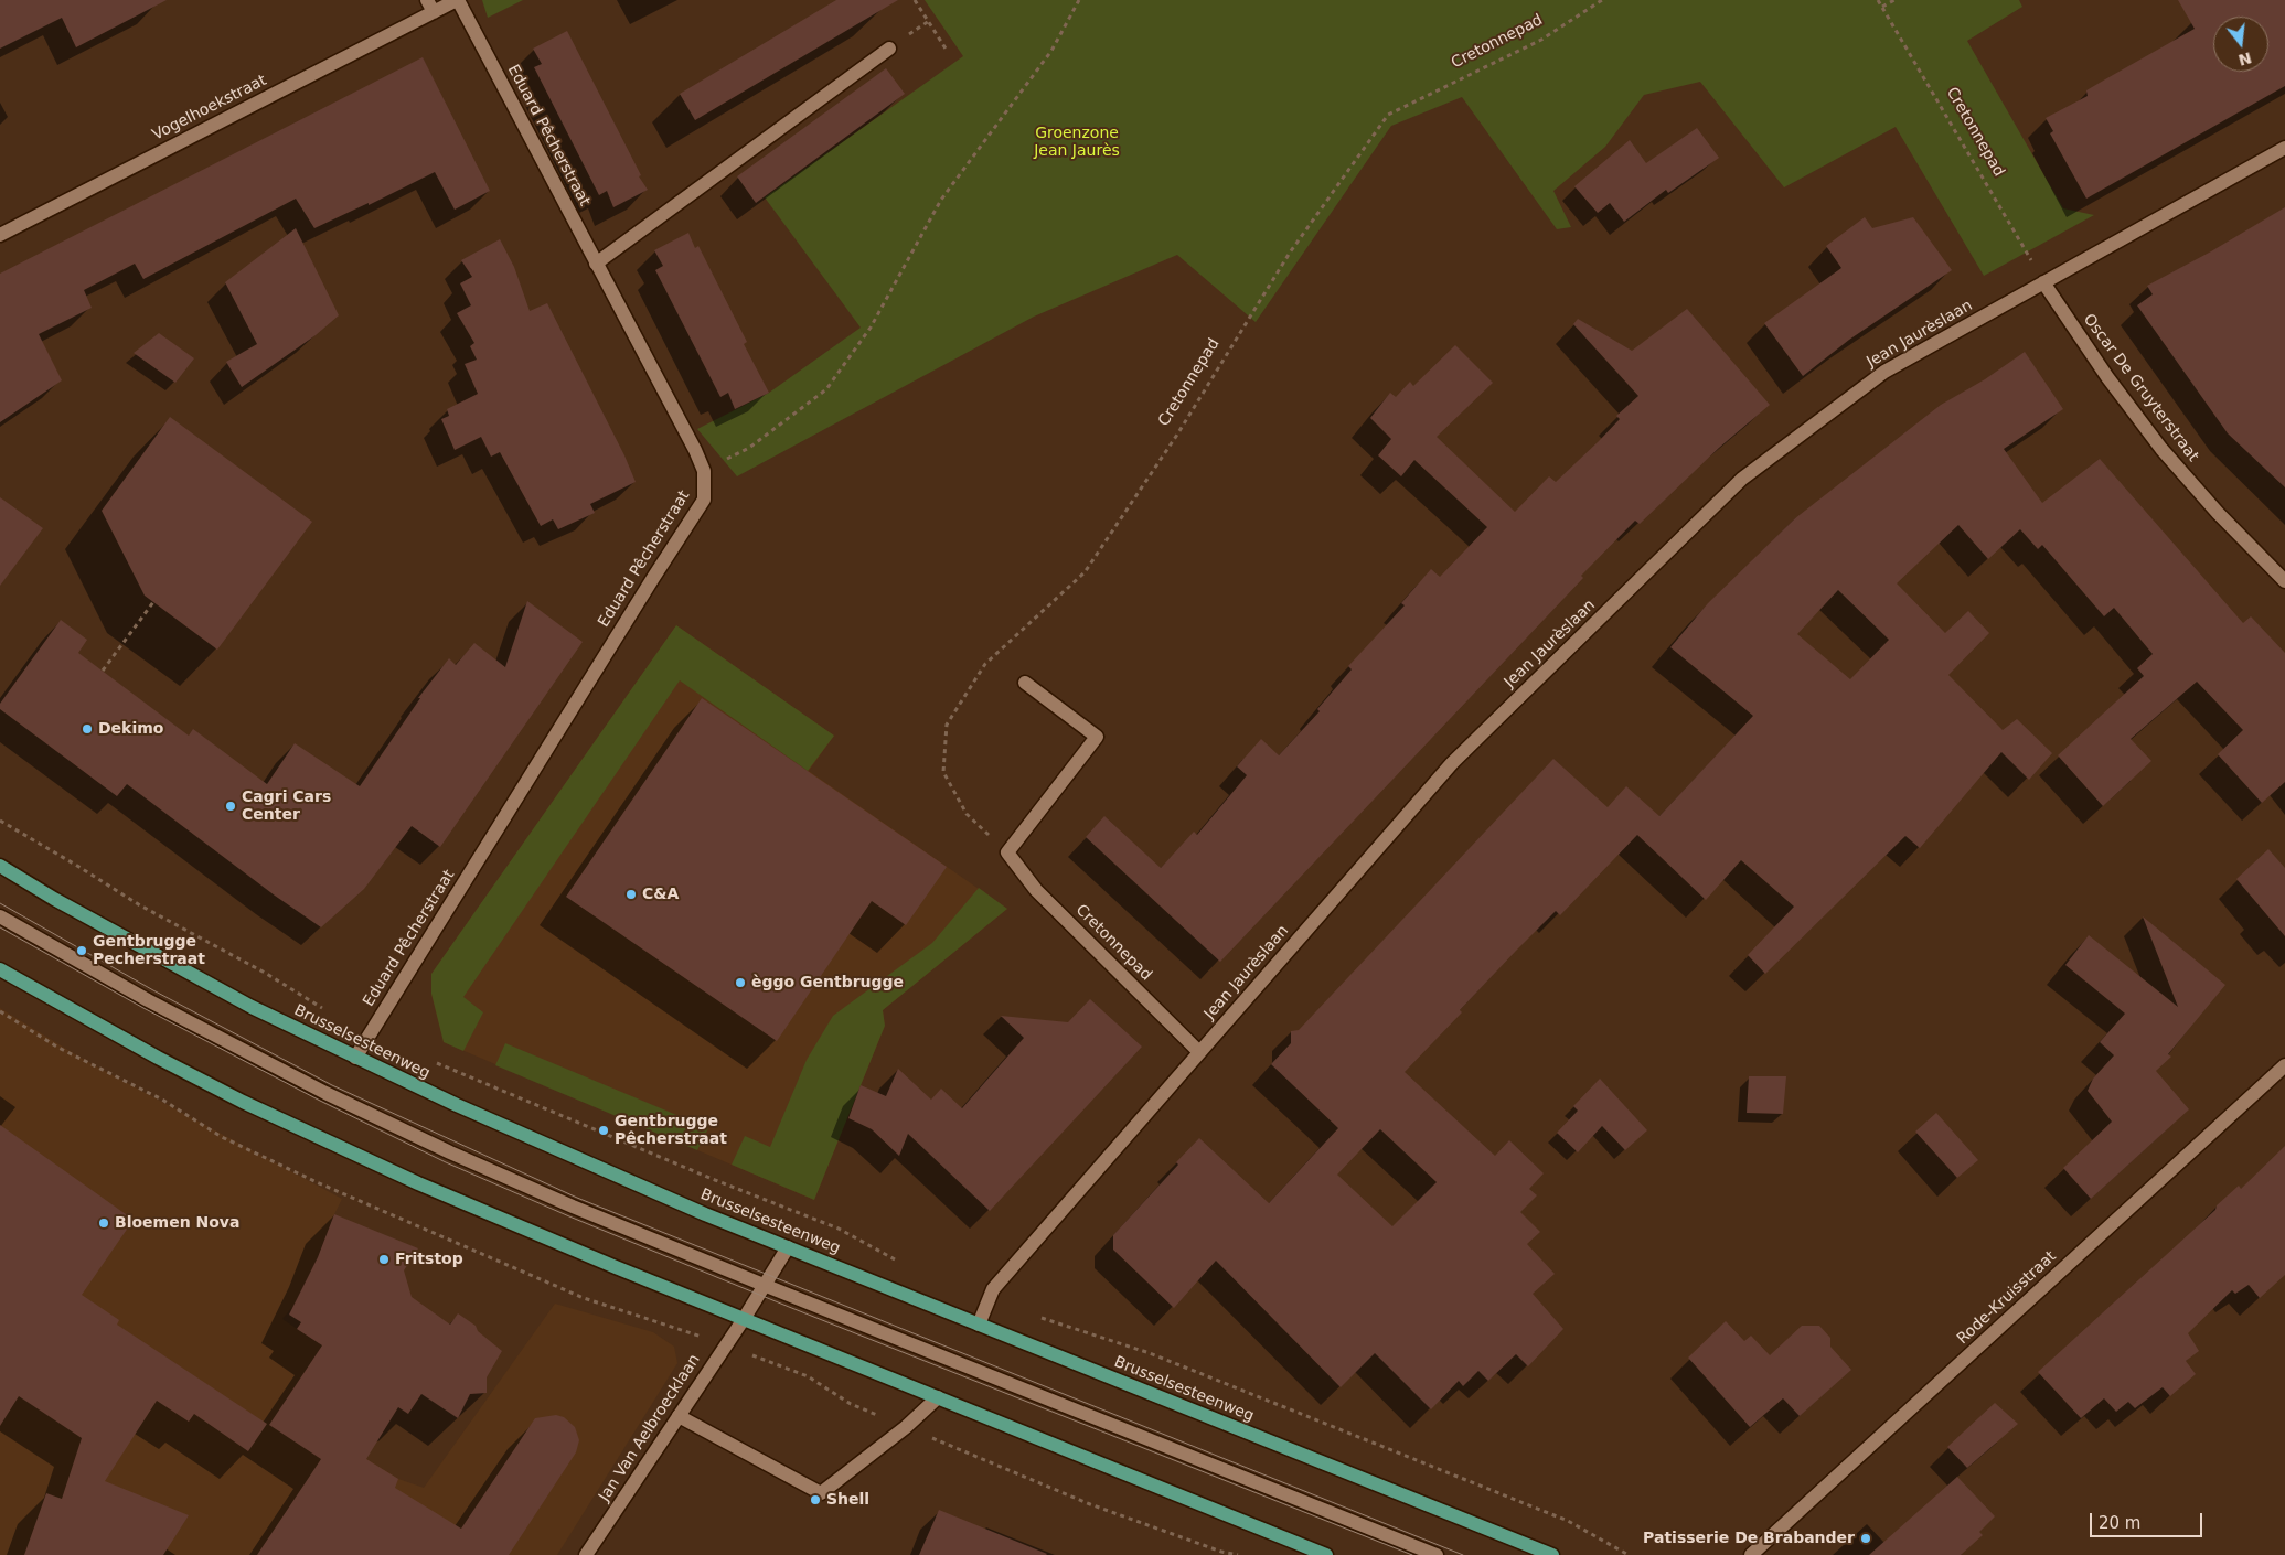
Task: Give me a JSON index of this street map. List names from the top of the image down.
{
  "streets": {
    "main road": ["Brusselsesteenweg"],
    "street": [
      "Cretonnepad",
      "Vogelhoekstraat",
      "Eduard Pêcherstraat",
      "Jean Jaurèslaan",
      "Oscar De Gruyterstraat",
      "Rode-Kruisstraat",
      "Jan Van Aelbroecklaan"
    ]
  },
  "crossings": [
    ["Cretonnepad", "Jean Jaurèslaan"],
    ["Cretonnepad", "Oscar De Gruyterstraat"],
    ["Vogelhoekstraat", "Eduard Pêcherstraat"],
    ["Eduard Pêcherstraat", "Brusselsesteenweg"],
    ["Jean Jaurèslaan", "Oscar De Gruyterstraat"],
    ["Jean Jaurèslaan", "Brusselsesteenweg"],
    ["Brusselsesteenweg", "Jan Van Aelbroecklaan"]
  ],
  "parks": ["Groenzone Jean Jaurès"],
  "places": [
    "Dekimo",
    "Cagri Cars Center",
    "C&A",
    "Gentbrugge Pecherstraat",
    "èggo Gentbrugge",
    "Gentbrugge Pêcherstraat",
    "Bloemen Nova",
    "Fritstop",
    "Shell",
    "Patisserie De Brabander"
  ],
  "scale_bar": "20 m",
  "north": "bottom"
}
